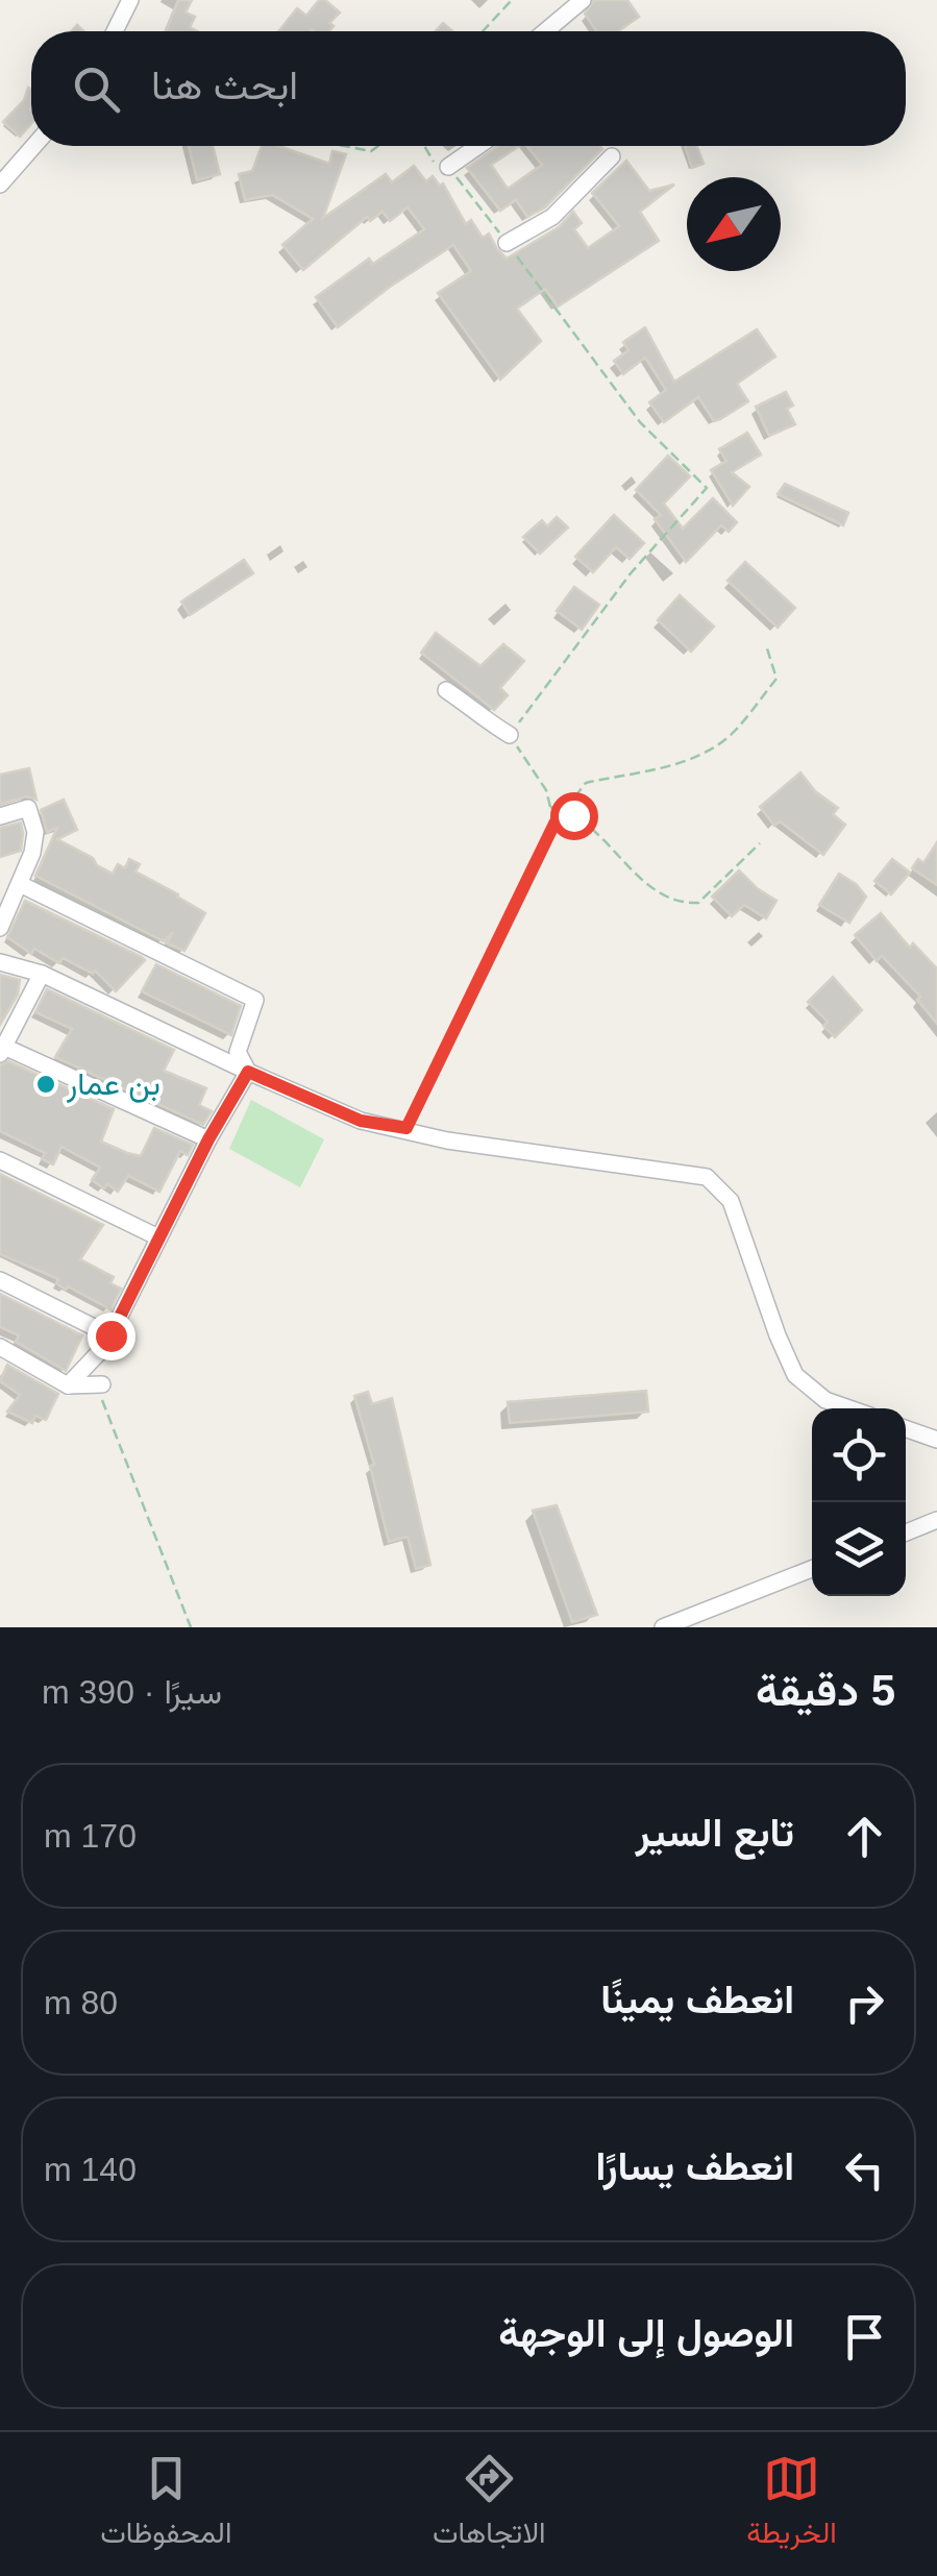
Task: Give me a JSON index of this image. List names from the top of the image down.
{
  "places": ["بن عمار"],
  "north": "bottom left",
  "page": {
    "search": "ابحث هنا",
    "heading": ["5 دقيقة", "سيرًا · 390 m"],
    "list": [
      ["تابع السير", "170 m"],
      ["انعطف يمينًا", "80 m"],
      ["انعطف يسارًا", "140 m"],
      "الوصول إلى الوجهة"
    ],
    "nav": ["الخريطة", "الاتجاهات", "المحفوظات"]
  }
}
